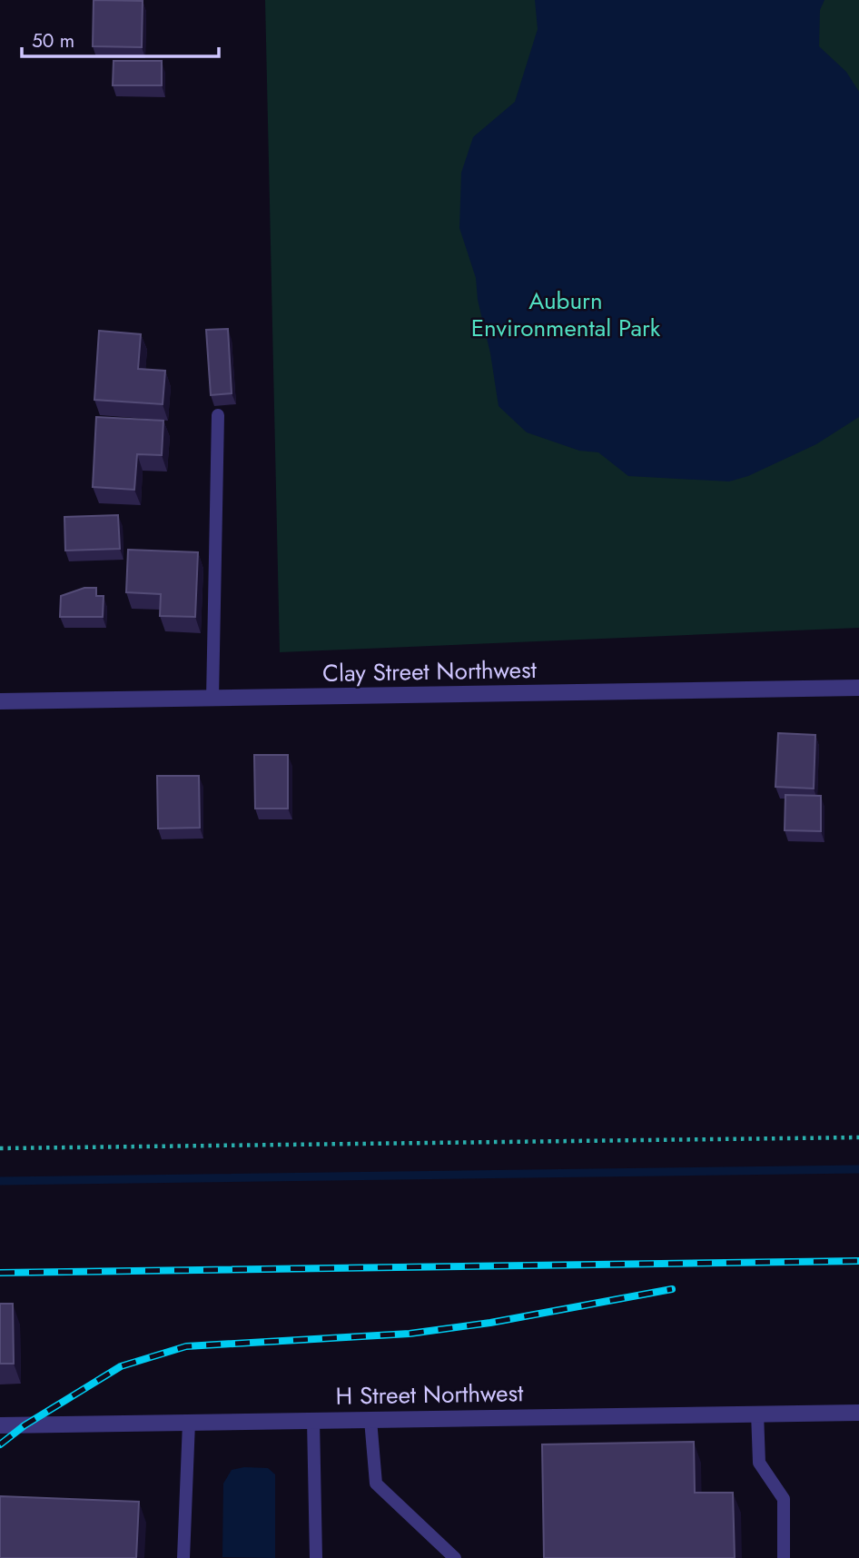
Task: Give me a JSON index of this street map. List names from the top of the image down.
{
  "streets": {
    "street": ["Clay Street Northwest", "H Street Northwest"]
  },
  "parks": ["Auburn Environmental Park"],
  "scale_bar": "50 m"
}
